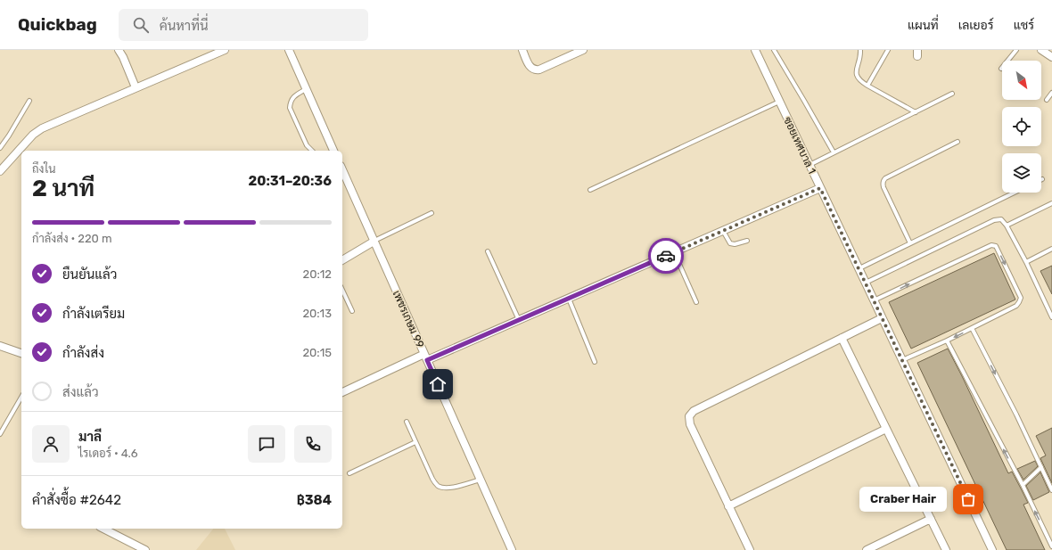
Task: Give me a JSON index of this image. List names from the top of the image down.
{
  "streets": {
    "street": ["ซอยเทศบาล 1", "เพชรเกษม 99"]
  },
  "places": ["Craber Hair"],
  "north": "bottom right",
  "page": {
    "header": "Quickbag",
    "search": "ค้นหาที่นี่",
    "nav": ["แผนที่", "เลเยอร์", "แชร์"],
    "heading": ["2 นาที", "ถึงใน", "20:31–20:36"],
    "panel": [
      "มาลี",
      "ไรเดอร์ · 4.6",
      "คำสั่งซื้อ #2642",
      "฿384"
    ],
    "bar": "กำลังส่ง · 220 m",
    "list": [
      ["ยืนยันแล้ว", "20:12"],
      ["กำลังเตรียม", "20:13"],
      ["กำลังส่ง", "20:15"],
      "ส่งแล้ว"
    ],
    "bubble": "Craber Hair"
  }
}
